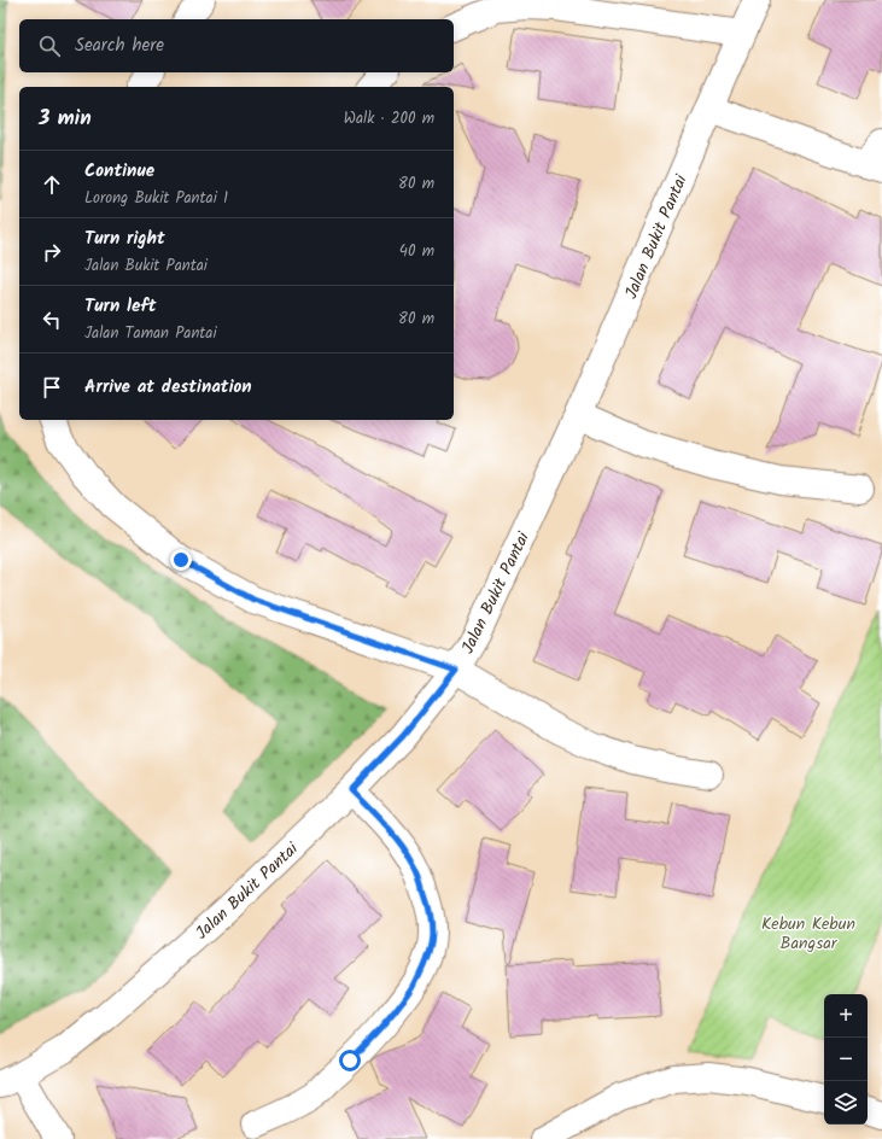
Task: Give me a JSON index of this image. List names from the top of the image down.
{
  "streets": {
    "street": ["Jalan Bukit Pantai"]
  },
  "parks": ["Kebun Kebun Bangsar"],
  "page": {
    "search": "Search here",
    "heading": ["3 min", "Walk · 200 m"],
    "list": [
      ["Continue", "Lorong Bukit Pantai 1", "80 m"],
      ["Turn right", "Jalan Bukit Pantai", "40 m"],
      ["Turn left", "Jalan Taman Pantai", "80 m"],
      "Arrive at destination"
    ],
    "map_buttons": ["+", "−"]
  }
}
